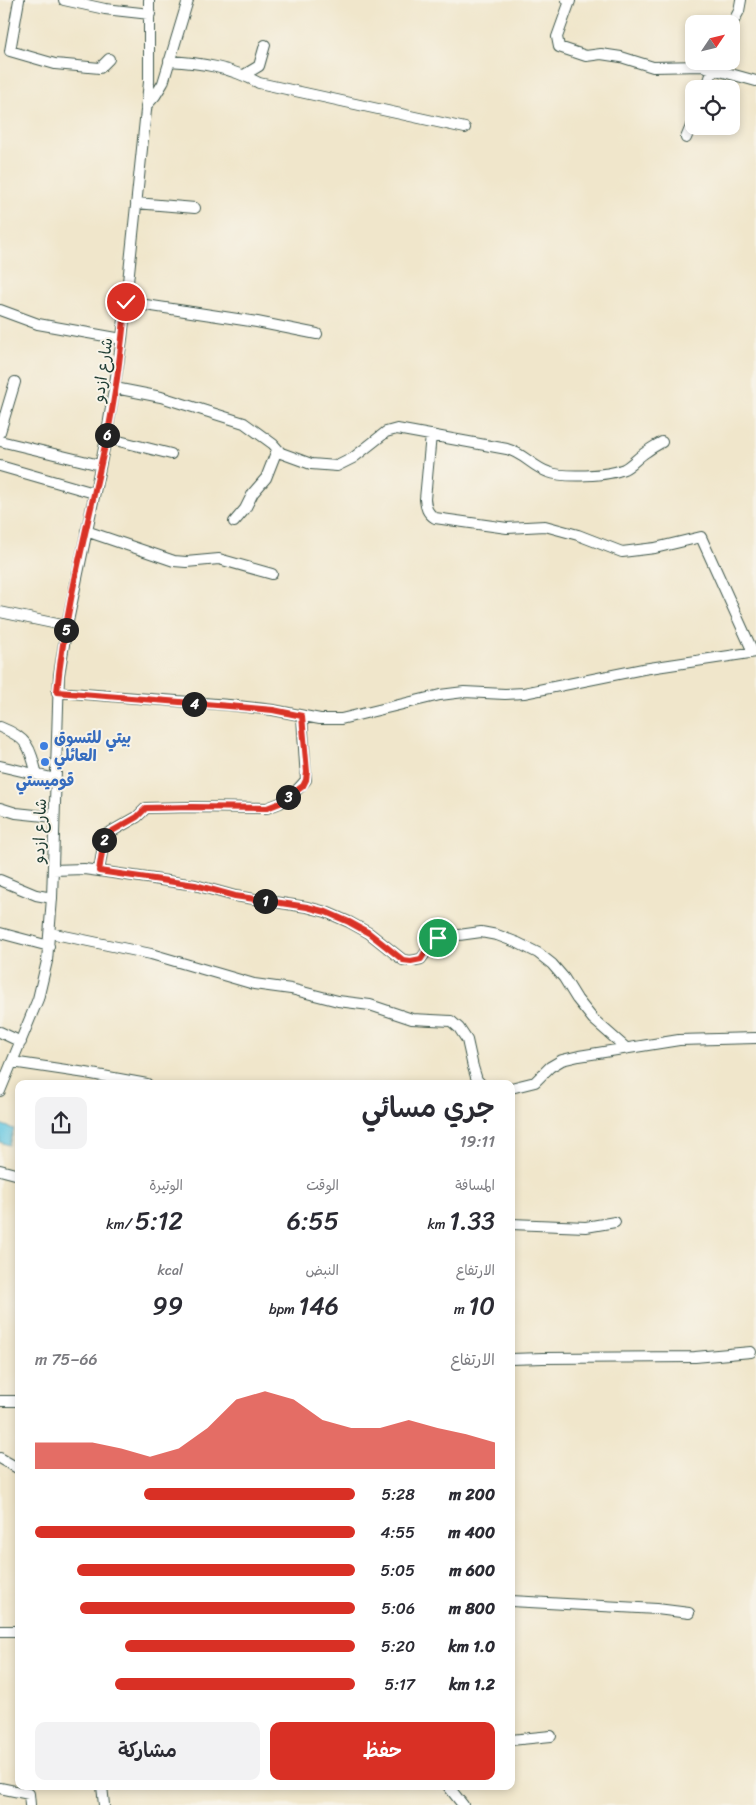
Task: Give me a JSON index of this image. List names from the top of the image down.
{
  "streets": {
    "street": ["شارع ازدو"]
  },
  "places": ["بيتي للتسوق العائلي", "قوميستي"],
  "north": "top right",
  "page": {
    "pins": [
      "6",
      "5",
      "4",
      "3",
      "2",
      "1"
    ],
    "heading": ["جري مسائي", "19:11"],
    "stats": [
      ["المسافة", "1.33 km"],
      ["الوقت", "6:55"],
      ["الوتيرة", "5:12 /km"],
      ["الارتفاع", "10 m"],
      ["النبض", "146 bpm"],
      ["kcal", "99"]
    ],
    "chart": ["الارتفاع", "66–75 m"],
    "list": [
      {
        "name": "200 m",
        "note": "5:28"
      },
      {
        "name": "400 m",
        "note": "4:55"
      },
      {
        "name": "600 m",
        "note": "5:05"
      },
      {
        "name": "800 m",
        "note": "5:06"
      },
      {
        "name": "1.0 km",
        "note": "5:20"
      },
      {
        "name": "1.2 km",
        "note": "5:17"
      }
    ],
    "buttons": ["حفظ", "مشاركة"]
  }
}
